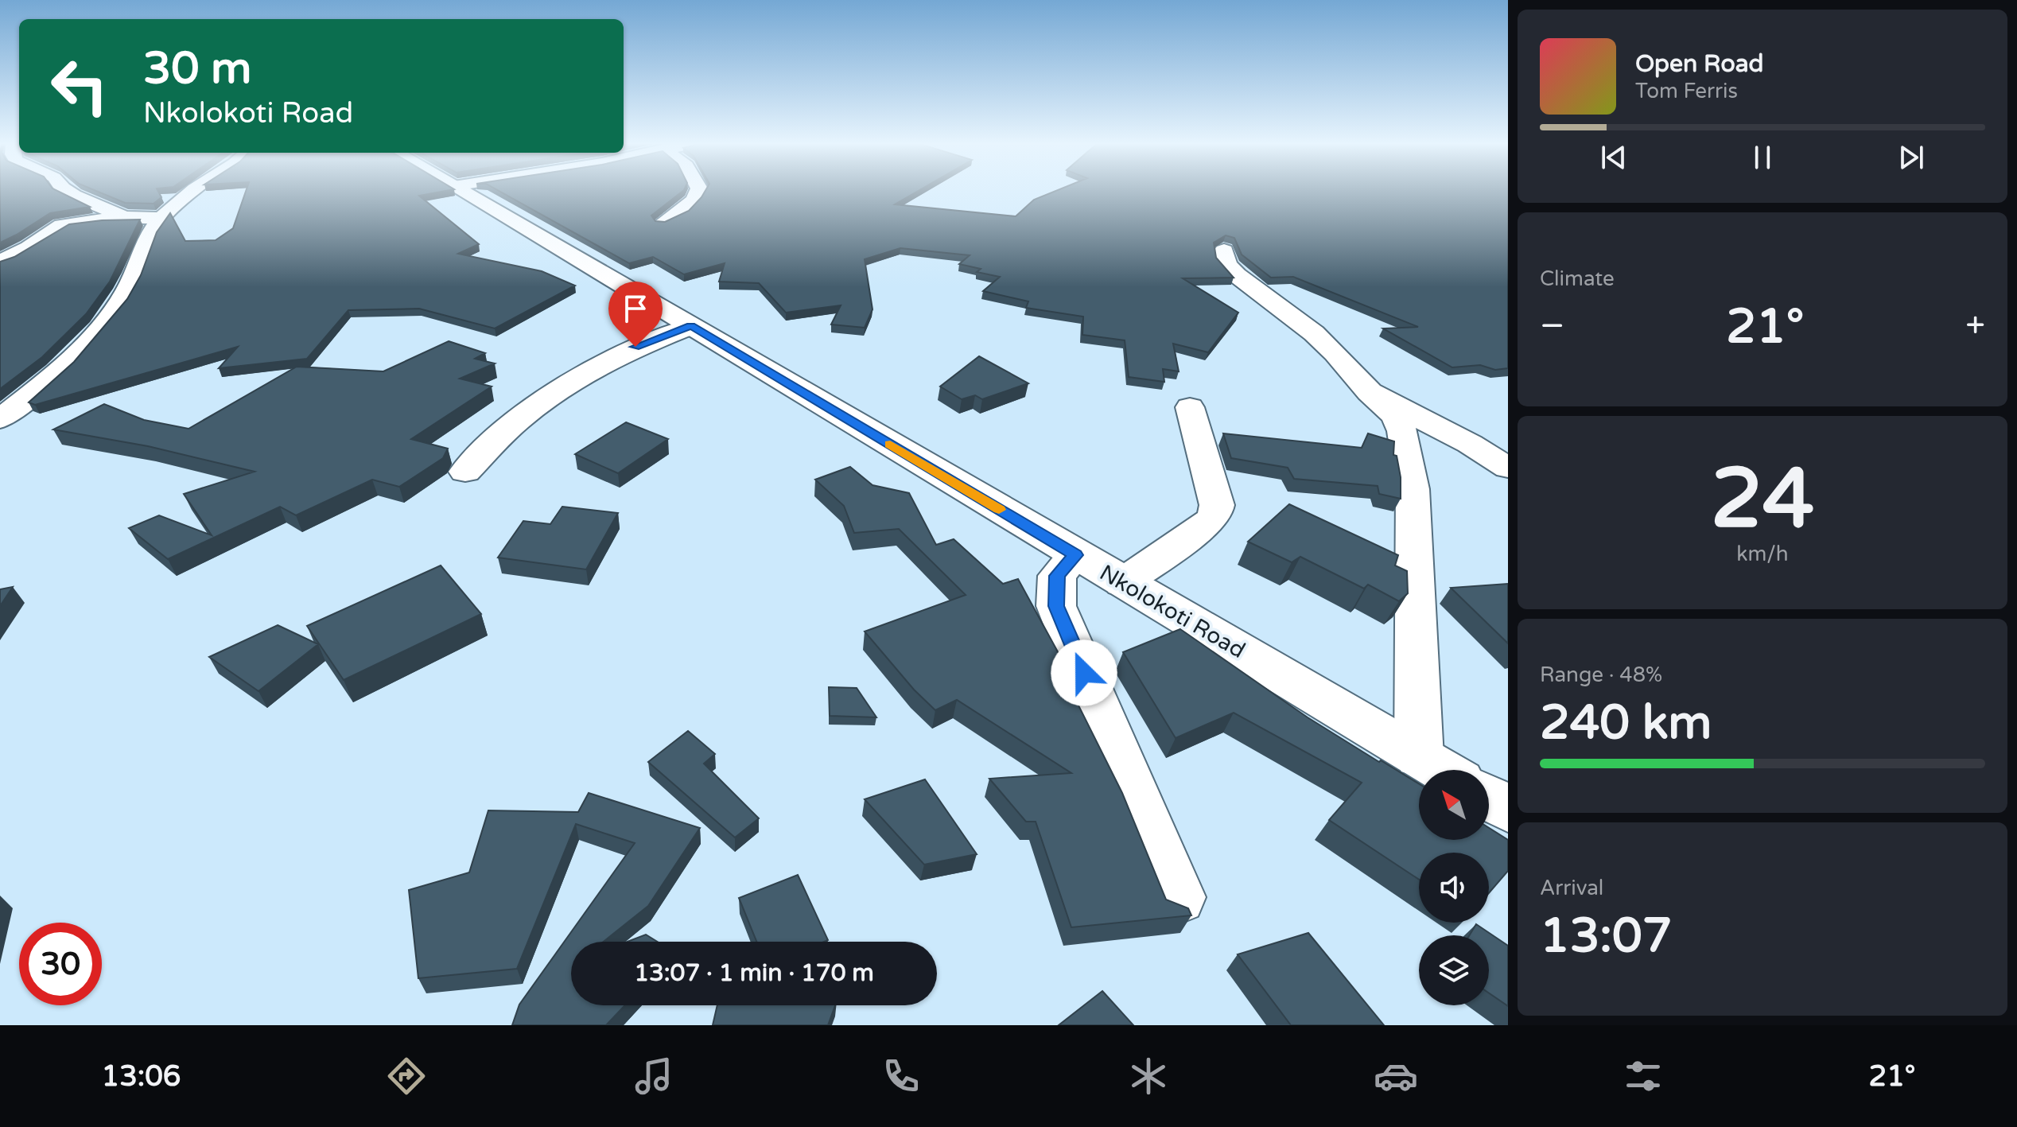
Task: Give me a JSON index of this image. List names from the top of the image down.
{
  "streets": {
    "street": ["Nkolokoti Road"]
  },
  "north": "top left",
  "page": {
    "turn": ["30 m", "Nkolokoti Road"],
    "song": ["Open Road", "Tom Ferris"],
    "tile": [
      "Climate",
      ["24", "km/h"],
      ["Range · 48%", "240 km"],
      ["Arrival", "13:07"]
    ],
    "heat": ["−", "21°", "+"],
    "limit": "30",
    "trip": "13:07 · 1 min · 170 m",
    "tabs": ["13:06", "21°"]
  }
}
